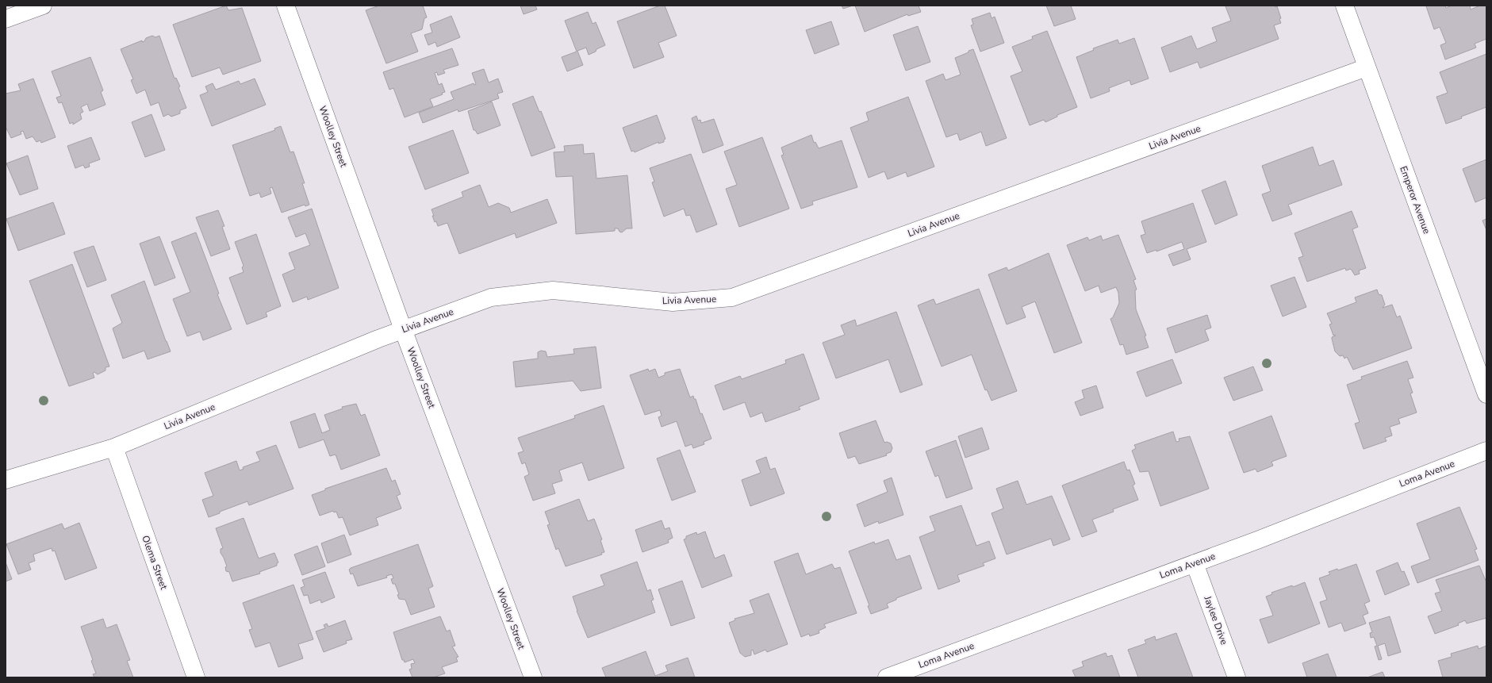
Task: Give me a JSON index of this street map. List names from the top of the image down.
{
  "streets": {
    "street": [
      "Woolley Street",
      "Livia Avenue",
      "Emperor Avenue",
      "Loma Avenue",
      "Olema Street",
      "Jaylee Drive"
    ]
  },
  "crossings": [
    ["Woolley Street", "Livia Avenue"],
    ["Livia Avenue", "Emperor Avenue"],
    ["Livia Avenue", "Olema Street"],
    ["Loma Avenue", "Jaylee Drive"]
  ]
}
